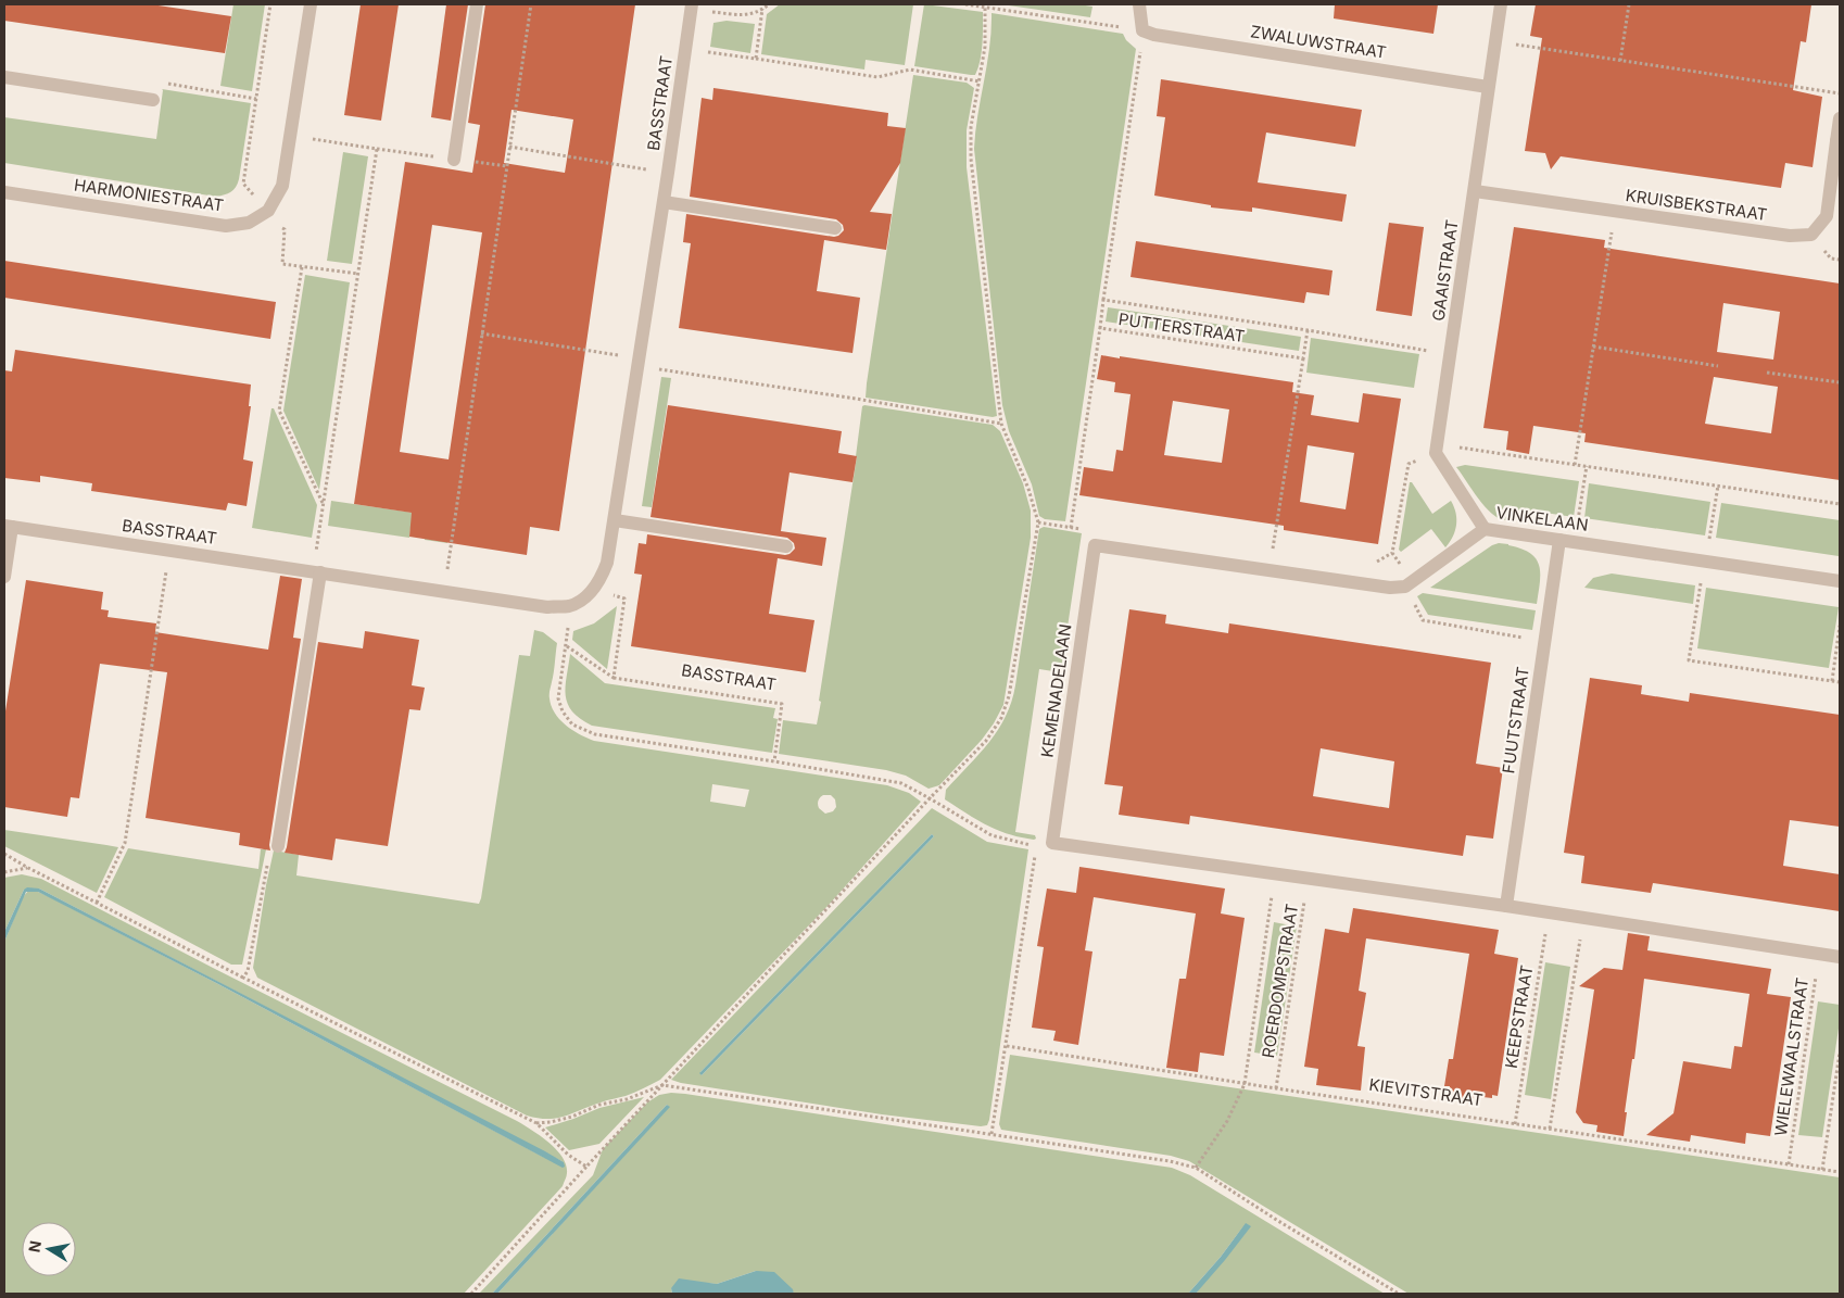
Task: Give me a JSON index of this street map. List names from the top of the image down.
{
  "streets": {
    "street": [
      "ZWALUWSTRAAT",
      "BASSTRAAT",
      "HARMONIESTRAAT",
      "KRUISBEKSTRAAT",
      "GAAISTRAAT",
      "VINKELAAN",
      "KEMENADELAAN",
      "FUUTSTRAAT"
    ],
    "path": [
      "PUTTERSTRAAT",
      "ROERDOMPSTRAAT",
      "KEEPSTRAAT",
      "WIELEWAALSTRAAT",
      "KIEVITSTRAAT"
    ]
  },
  "crossings": [
    ["ZWALUWSTRAAT", "GAAISTRAAT"],
    ["KRUISBEKSTRAAT", "GAAISTRAAT"],
    ["GAAISTRAAT", "PUTTERSTRAAT"],
    ["VINKELAAN", "FUUTSTRAAT"],
    ["KEMENADELAAN", "ROERDOMPSTRAAT"],
    ["ROERDOMPSTRAAT", "KIEVITSTRAAT"],
    ["KEEPSTRAAT", "KIEVITSTRAAT"],
    ["WIELEWAALSTRAAT", "KIEVITSTRAAT"]
  ],
  "north": "left"
}
